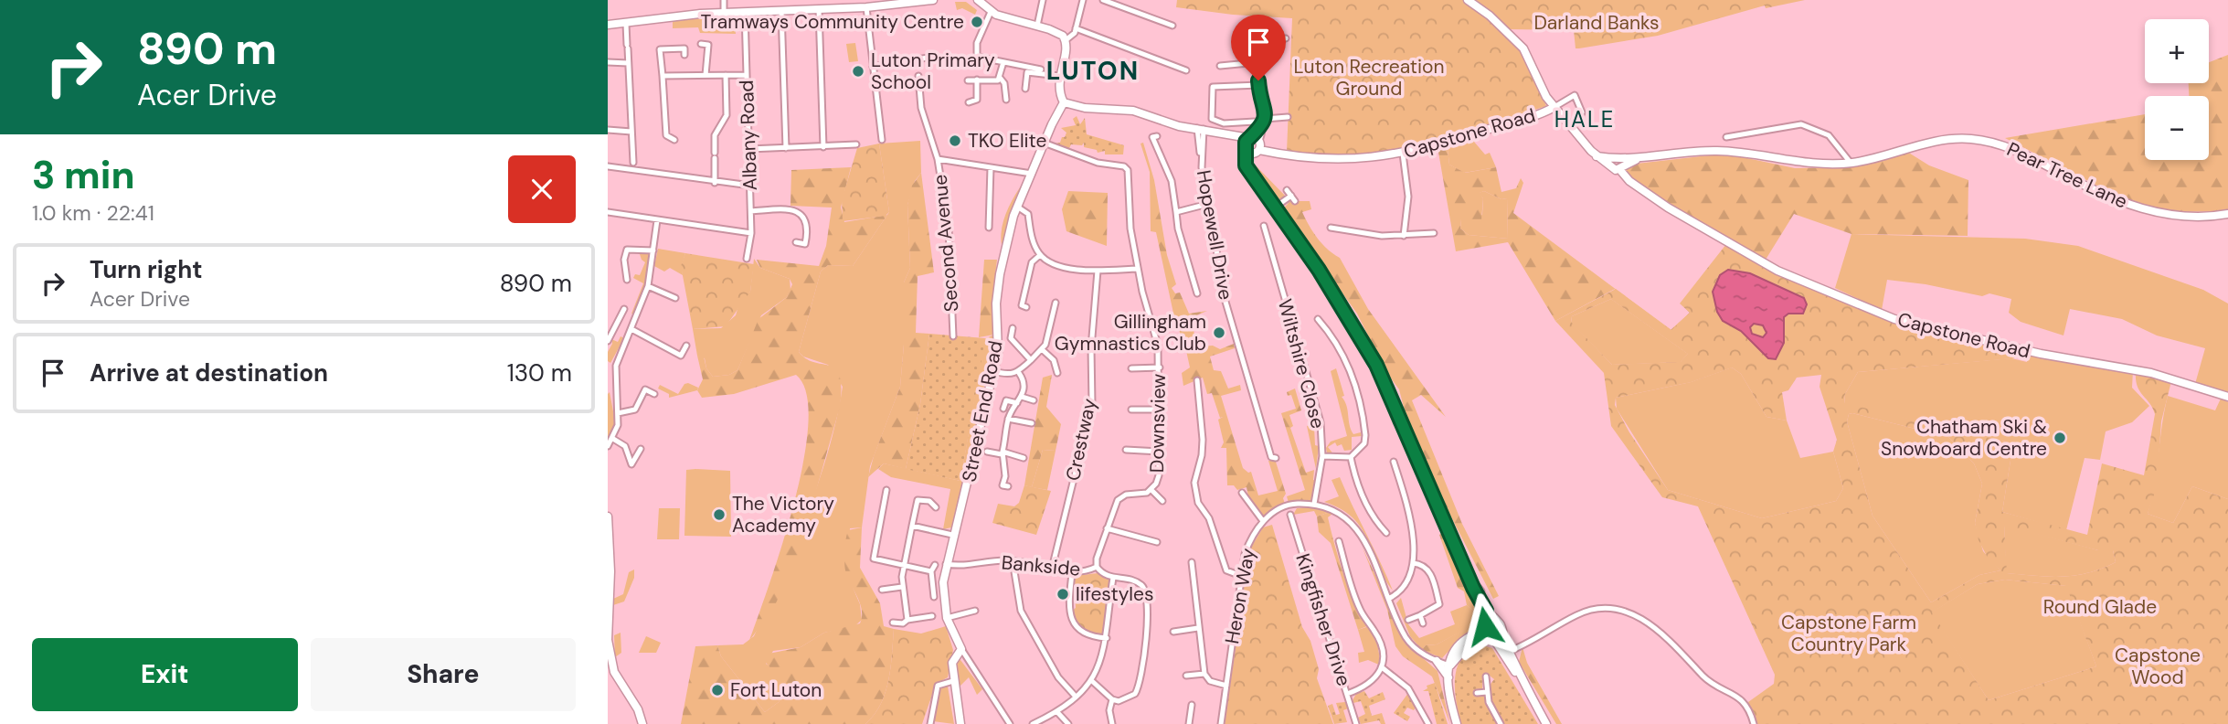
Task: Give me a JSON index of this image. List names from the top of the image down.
{
  "streets": {
    "street": [
      "Capstone Road",
      "Albany Road",
      "Pear Tree Lane",
      "Hopewell Drive",
      "Second Avenue",
      "Wiltshire Close",
      "Street End Road",
      "Downsview",
      "Crestway",
      "Bankside",
      "Heron Way",
      "Kingfisher Drive"
    ]
  },
  "crossings": [
    ["Capstone Road", "Pear Tree Lane"],
    ["Capstone Road", "Hopewell Drive"],
    ["Capstone Road", "Street End Road"],
    ["Wiltshire Close", "Heron Way"],
    ["Street End Road", "Downsview"],
    ["Street End Road", "Bankside"],
    ["Downsview", "Bankside"],
    ["Crestway", "Bankside"]
  ],
  "districts": ["LUTON", "HALE"],
  "parks": [
    "Darland Banks",
    "Luton Recreation Ground",
    "Round Glade",
    "Capstone Farm Country Park",
    "Capstone Wood"
  ],
  "places": [
    "Tramways Community Centre",
    "Luton Primary School",
    "TKO Elite",
    "Gillingham Gymnastics Club",
    "Chatham Ski & Snowboard Centre",
    "The Victory Academy",
    "lifestyles",
    "Fort Luton"
  ],
  "page": {
    "turn": ["890 m", "Acer Drive"],
    "map_buttons": ["+", "−"],
    "heading": ["3 min", "1.0 km · 22:41"],
    "list": [
      {
        "name": "Turn right",
        "note": "Acer Drive",
        "value": "890 m"
      },
      {
        "name": "Arrive at destination",
        "value": "130 m"
      }
    ],
    "buttons": ["Exit", "Share"]
  }
}
